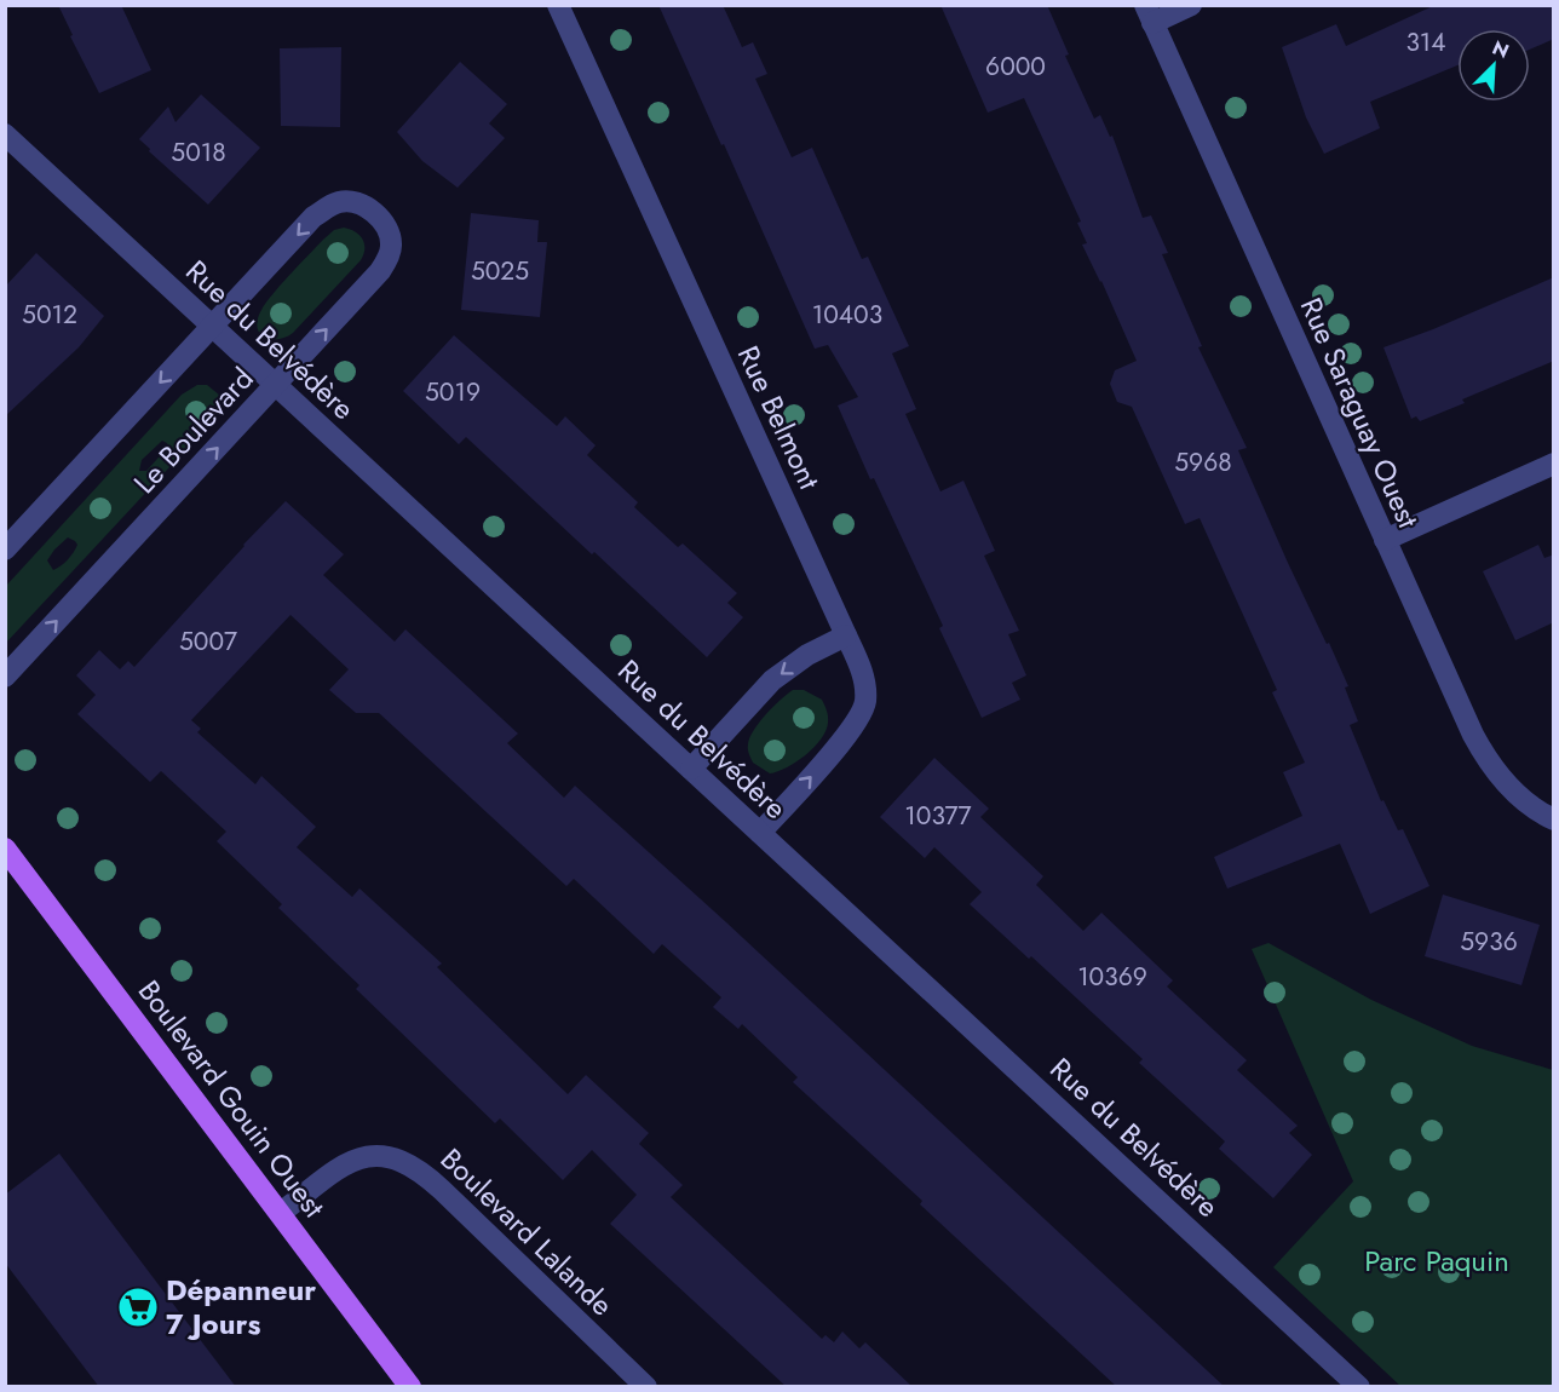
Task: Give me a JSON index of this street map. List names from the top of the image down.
{
  "streets": {
    "main road": ["Boulevard Gouin Ouest"],
    "street": [
      "Rue du Belvédère",
      "Rue Saraguay Ouest",
      "Rue Belmont",
      "Le Boulevard",
      "Boulevard Lalande"
    ]
  },
  "crossings": [
    ["Rue du Belvédère", "Rue Belmont"],
    ["Rue du Belvédère", "Le Boulevard"],
    ["Boulevard Gouin Ouest", "Boulevard Lalande"]
  ],
  "parks": ["Parc Paquin"],
  "places": {
    "supermarket": ["Dépanneur 7 Jours"]
  },
  "house_numbers": [
    "314",
    "6000",
    "5018",
    "5025",
    "5012",
    "10403",
    "5019",
    "5968",
    "5007",
    "10377",
    "5936",
    "10369"
  ],
  "north": "top right"
}
